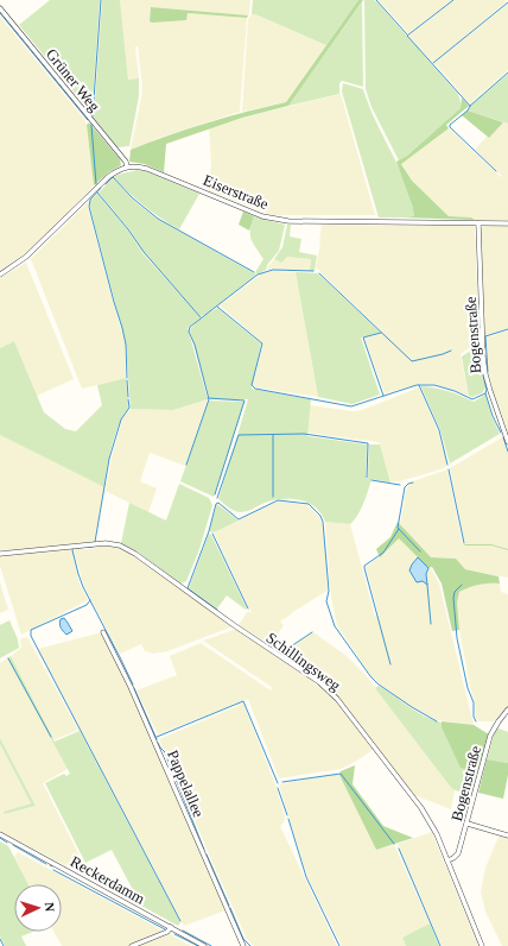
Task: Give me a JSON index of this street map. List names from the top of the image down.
{
  "streets": {
    "street": [
      "Grüner Weg",
      "Eiserstraße",
      "Bogenstraße",
      "Schillingsweg",
      "Pappelallee",
      "Reckerdamm"
    ]
  },
  "crossings": [
    ["Grüner Weg", "Eiserstraße"],
    ["Eiserstraße", "Bogenstraße"],
    ["Bogenstraße", "Schillingsweg"]
  ],
  "north": "right"
}
